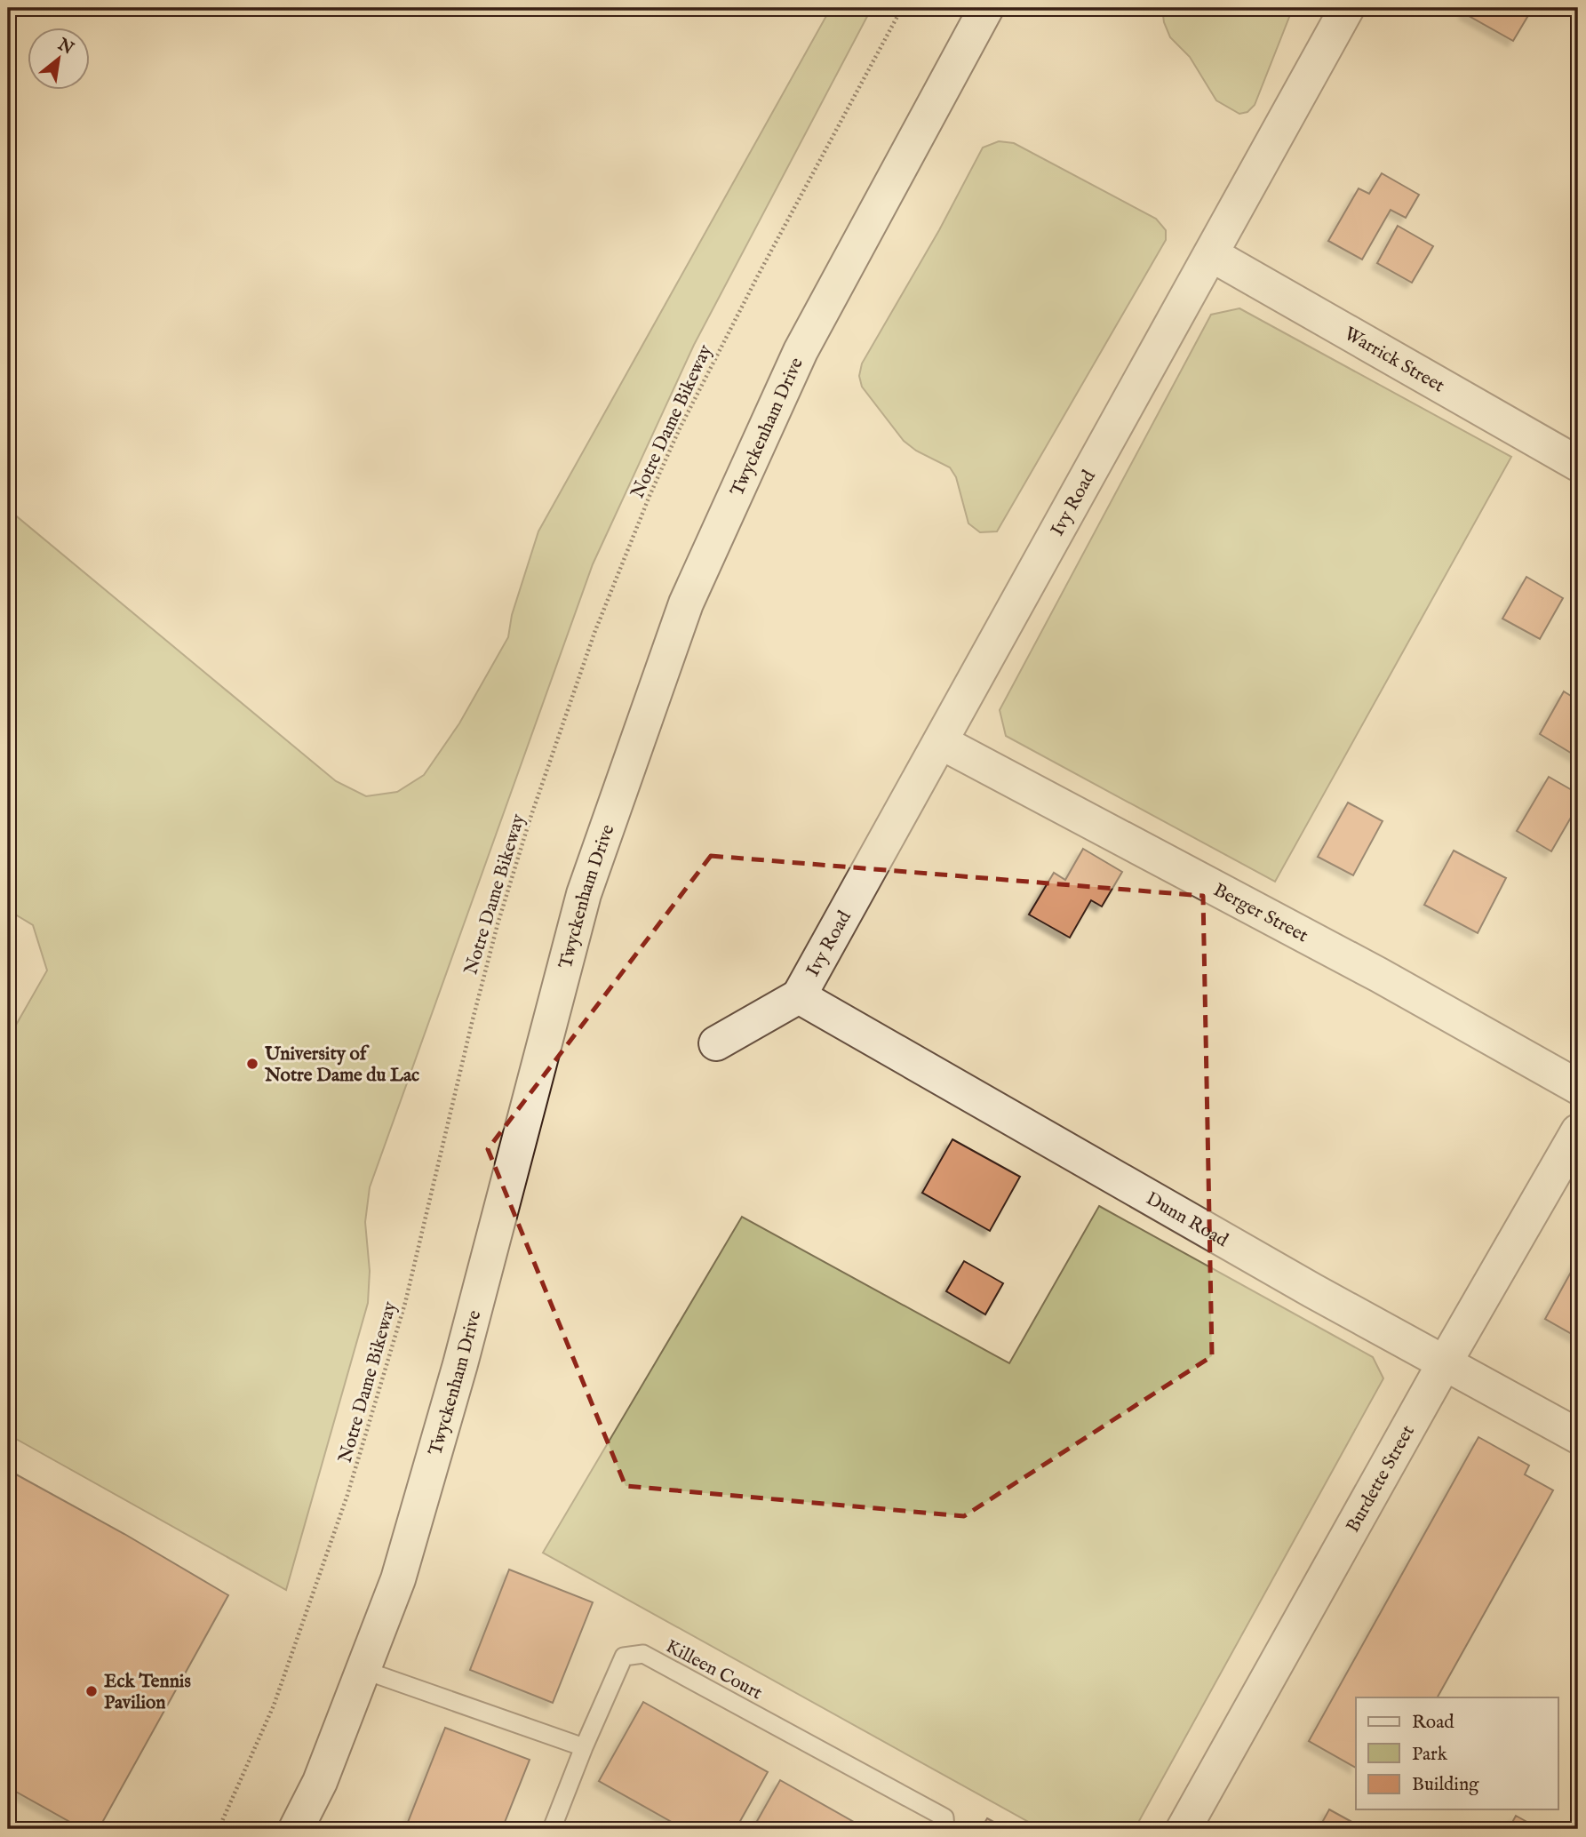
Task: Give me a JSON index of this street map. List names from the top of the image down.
{
  "streets": {
    "street": [
      "Warrick Street",
      "Twyckenham Drive",
      "Ivy Road",
      "Berger Street",
      "Dunn Road",
      "Burdette Street"
    ],
    "lane": ["Killeen Court"],
    "path": ["Notre Dame Bikeway"]
  },
  "crossings": [
    ["Warrick Street", "Ivy Road"],
    ["Ivy Road", "Berger Street"],
    ["Ivy Road", "Dunn Road"],
    ["Dunn Road", "Burdette Street"]
  ],
  "places": ["University of Notre Dame du Lac", "Eck Tennis Pavilion"],
  "legend": ["Road", "Park", "Building"],
  "north": "top right"
}
